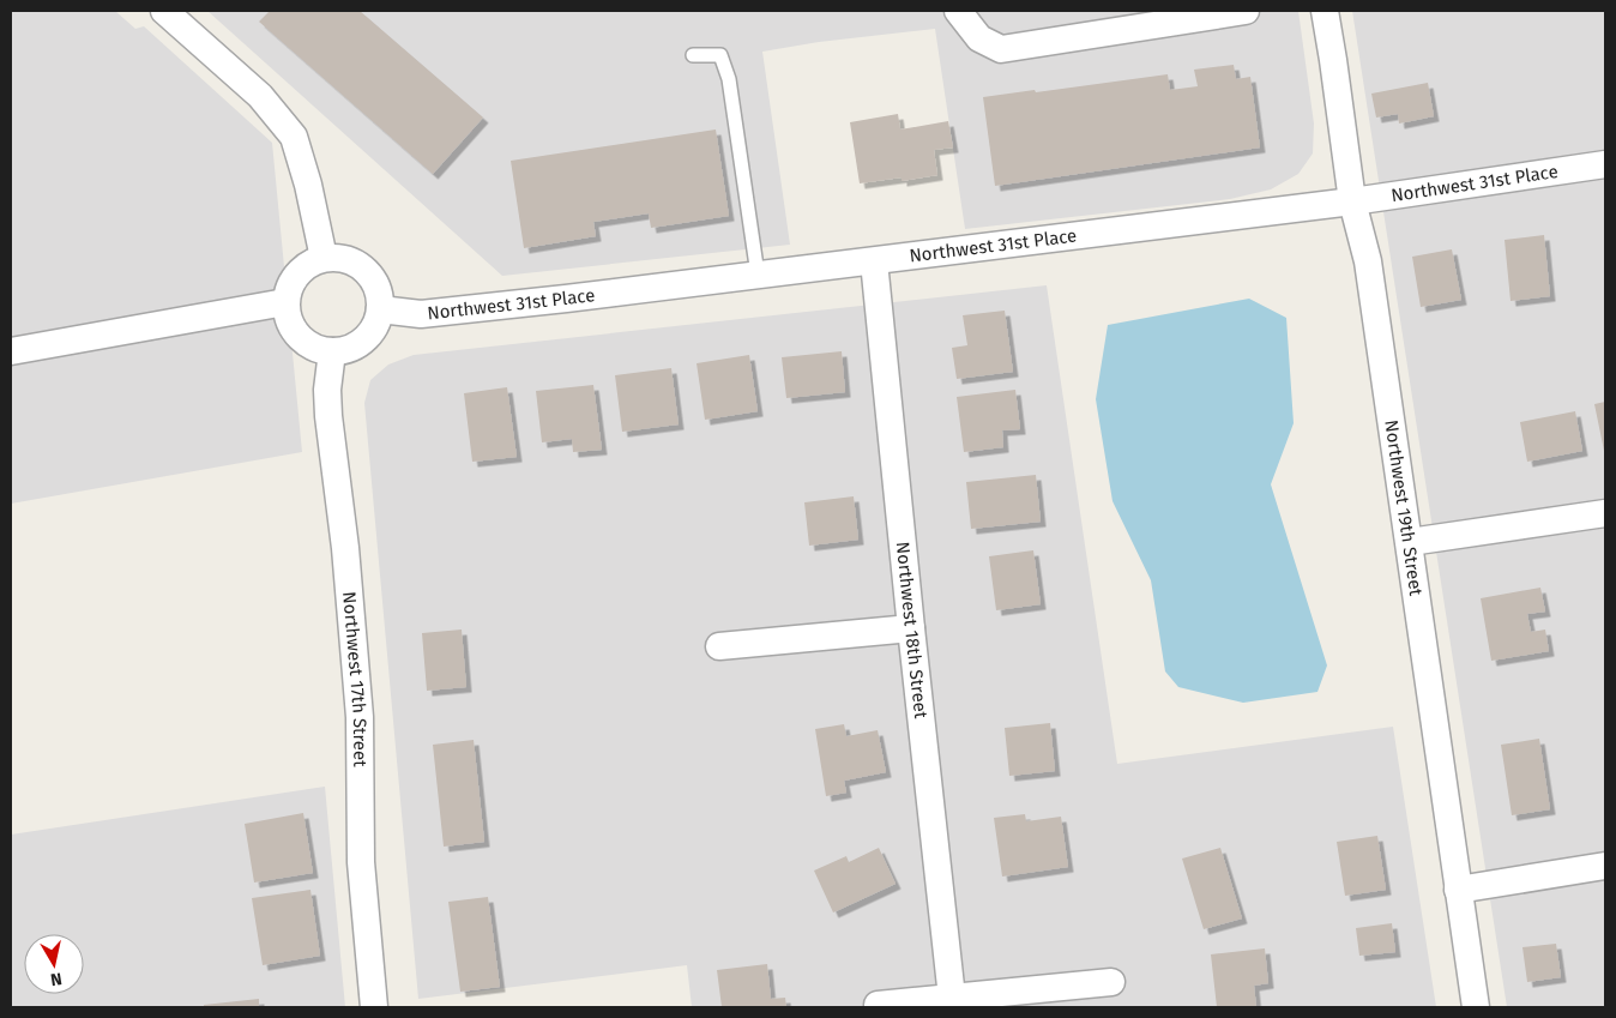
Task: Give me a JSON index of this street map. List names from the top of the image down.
{
  "streets": {
    "street": [
      "Northwest 31st Place",
      "Northwest 19th Street",
      "Northwest 18th Street",
      "Northwest 17th Street"
    ]
  },
  "crossings": [
    ["Northwest 31st Place", "Northwest 19th Street"],
    ["Northwest 31st Place", "Northwest 18th Street"],
    ["Northwest 31st Place", "Northwest 17th Street"]
  ],
  "north": "bottom"
}
